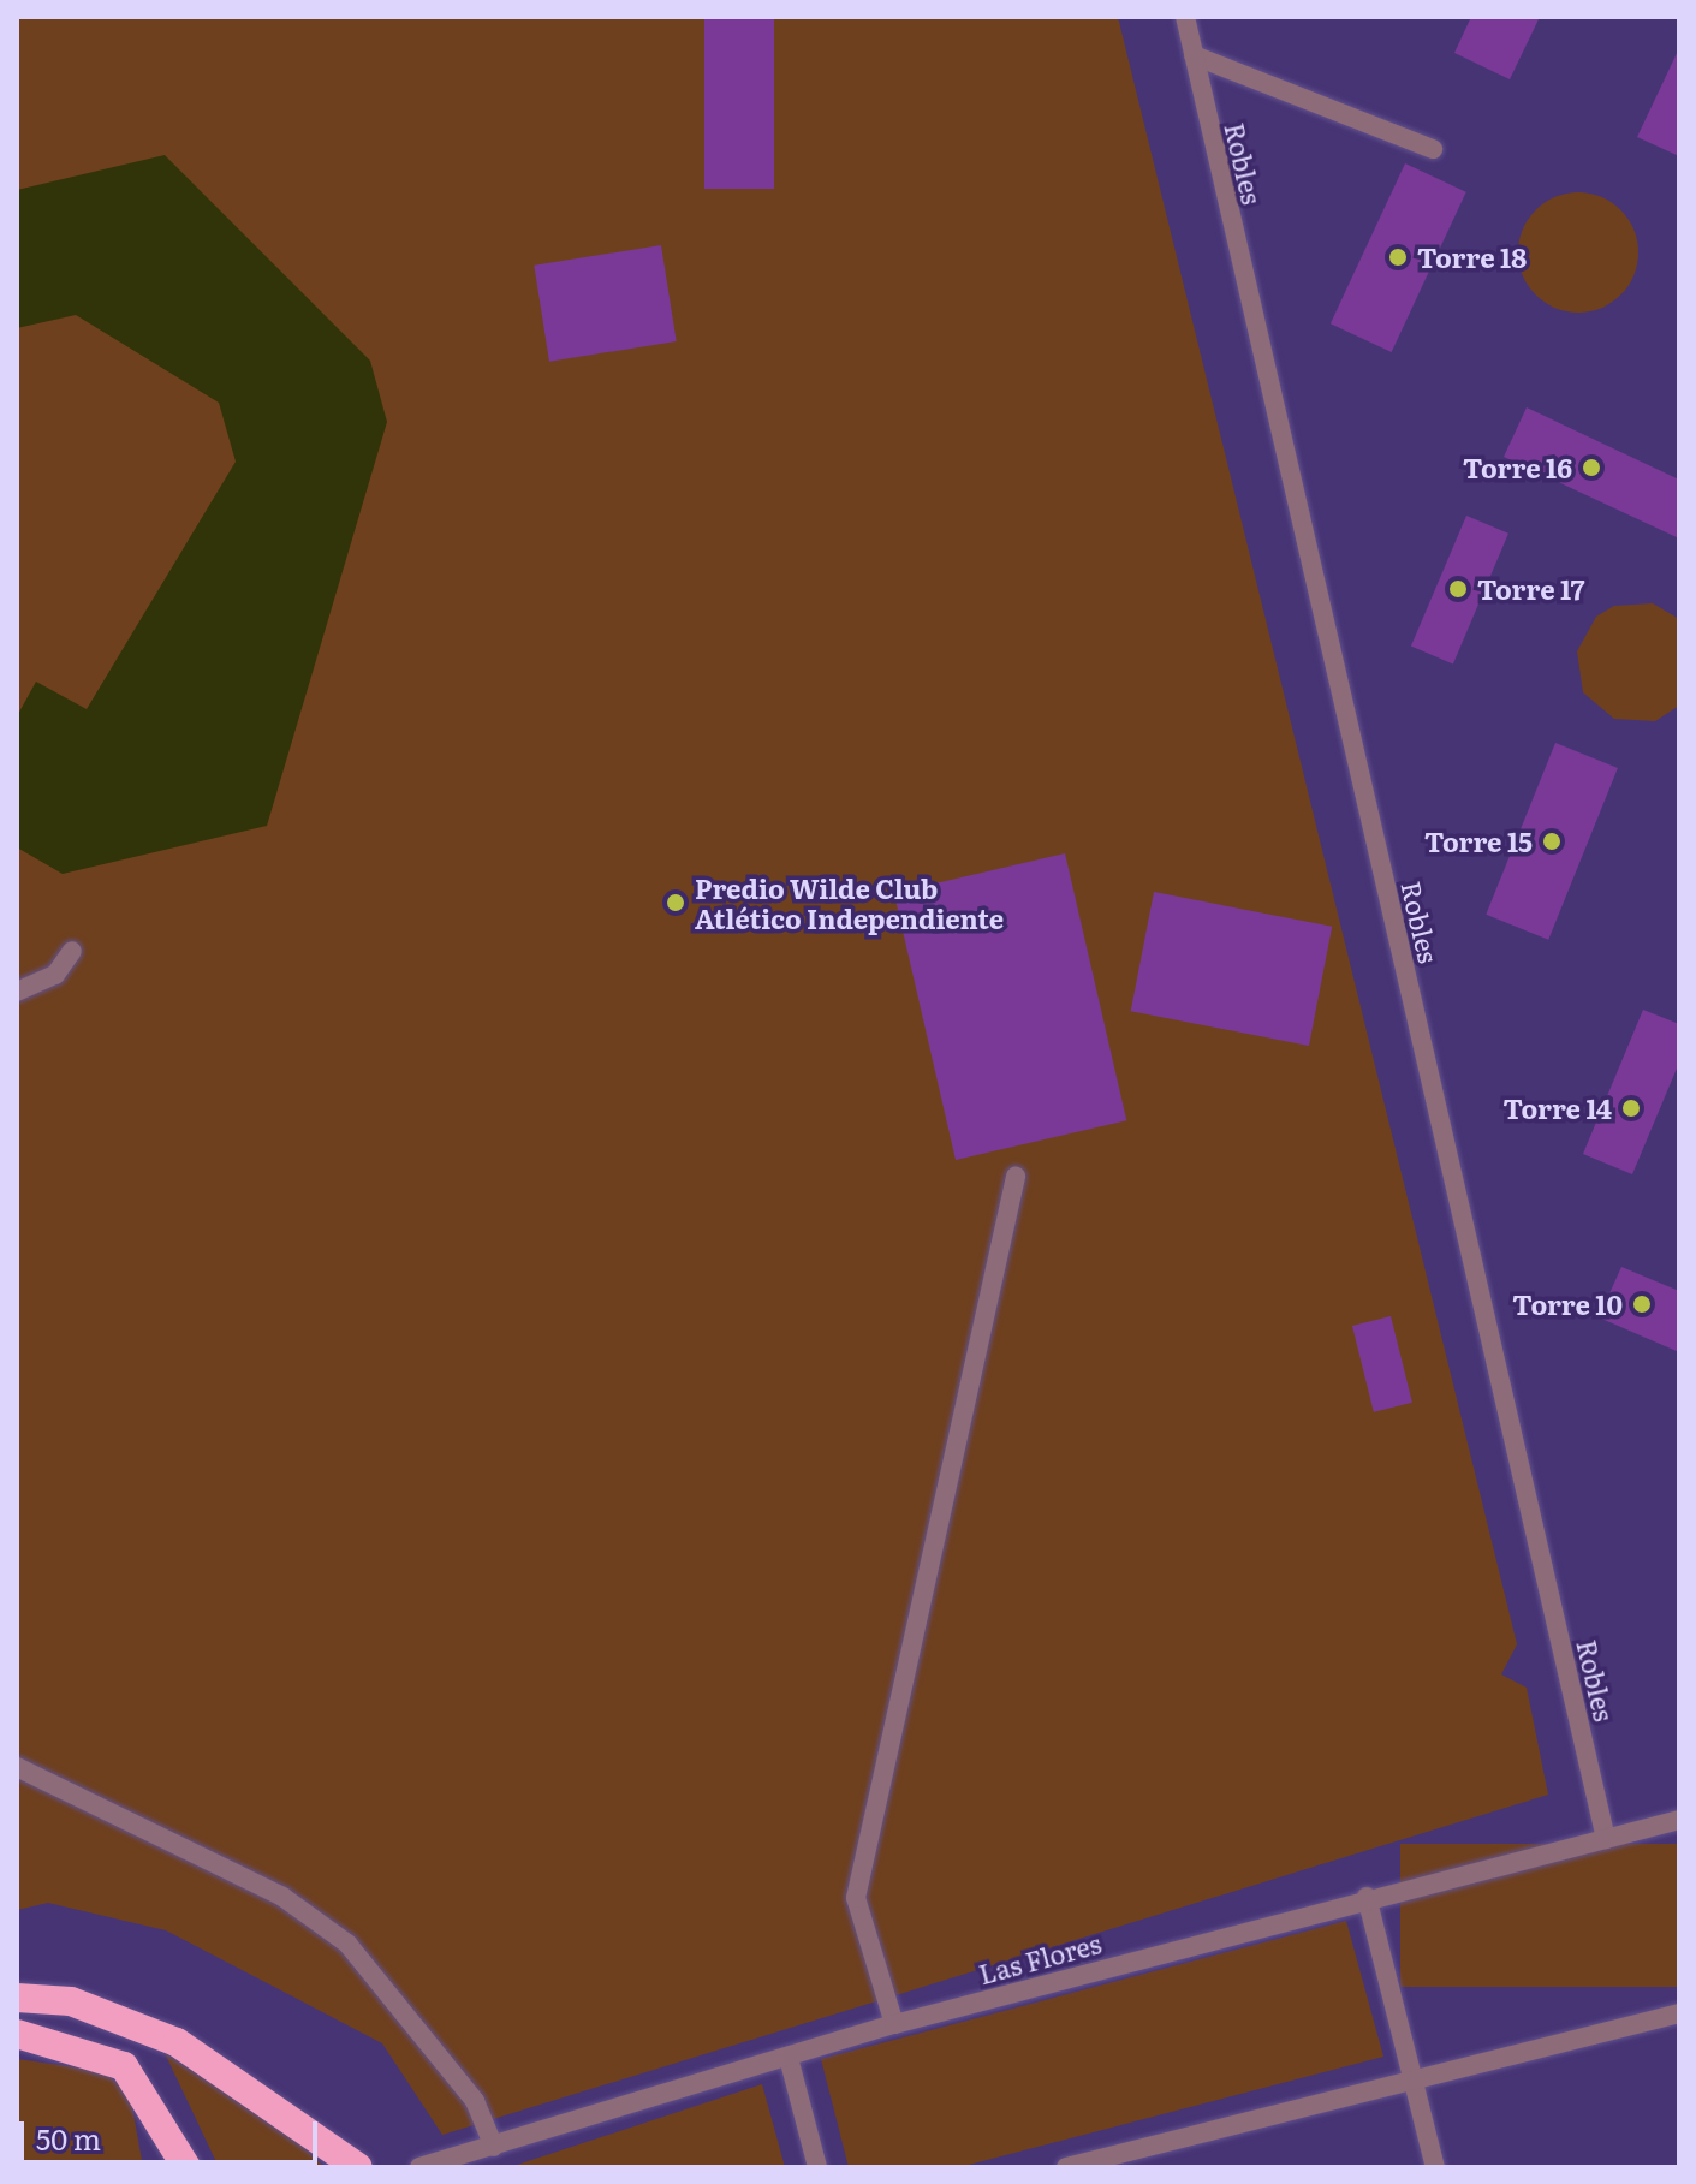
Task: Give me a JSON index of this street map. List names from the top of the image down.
{
  "streets": {
    "street": ["Robles", "Las Flores"]
  },
  "crossings": [
    ["Robles", "Las Flores"]
  ],
  "places": [
    "Torre 18",
    "Torre 16",
    "Torre 17",
    "Torre 15",
    "Predio Wilde Club Atlético Independiente",
    "Torre 14",
    "Torre 10"
  ],
  "scale_bar": "50 m"
}
